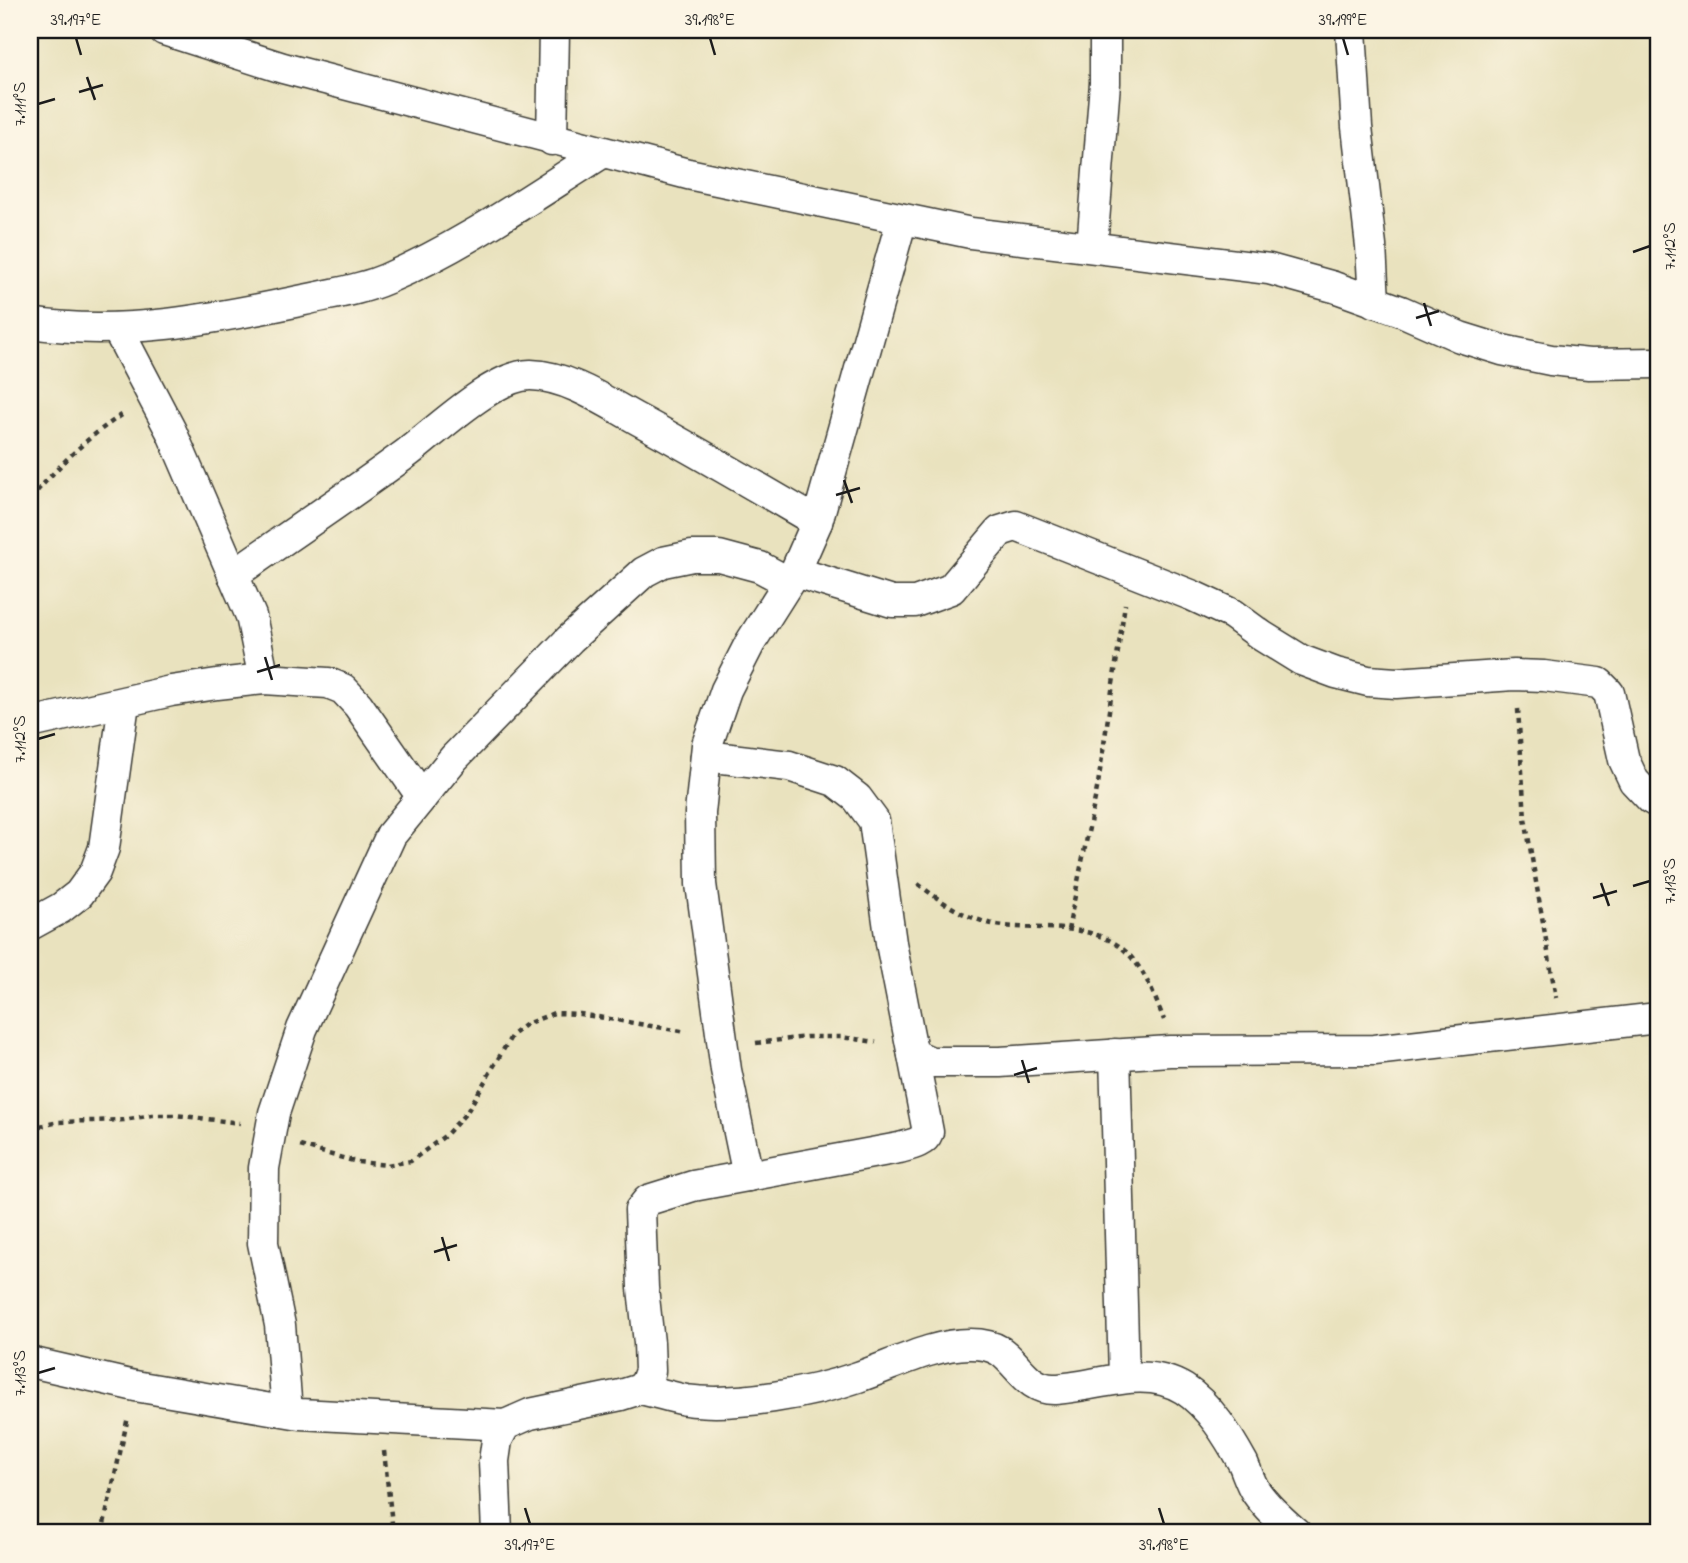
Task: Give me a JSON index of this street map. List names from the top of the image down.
{
  "coordinates": [
    "39.197°E",
    "39.198°E",
    "39.199°E",
    "7.111°S",
    "7.112°S",
    "7.113°S"
  ]
}
